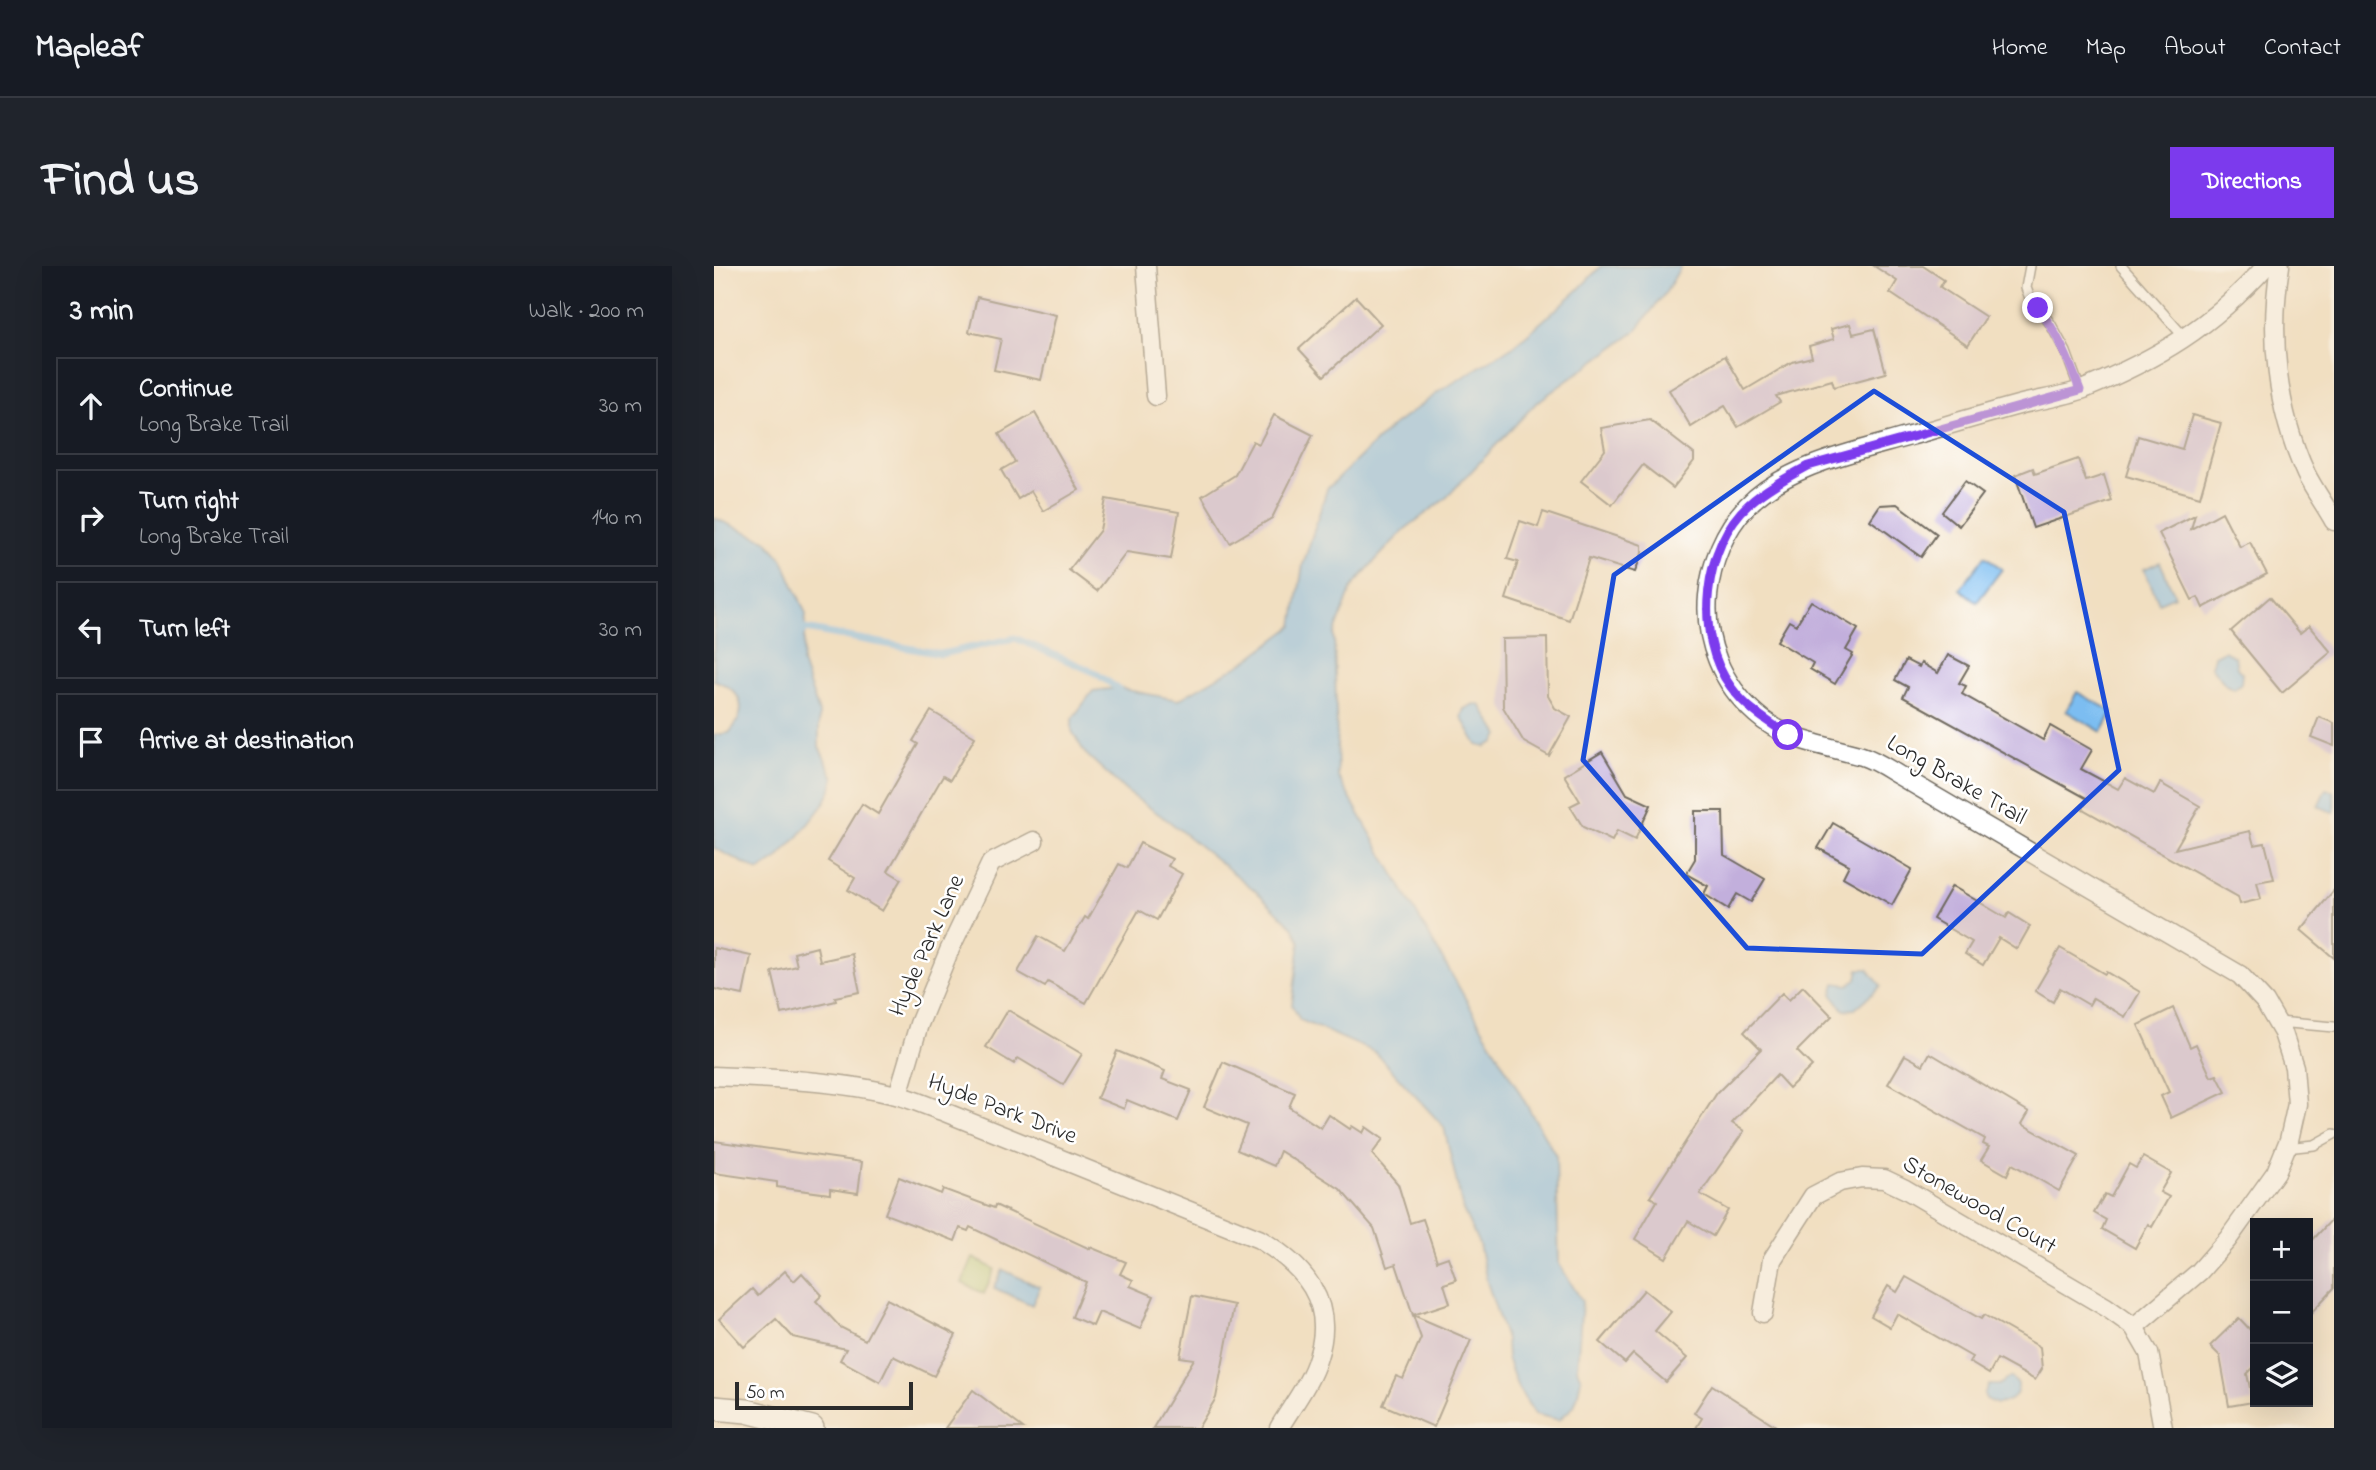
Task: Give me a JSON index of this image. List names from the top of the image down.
{
  "streets": {
    "street": [
      "Long Brake Trail",
      "Hyde Park Lane",
      "Hyde Park Drive",
      "Stonewood Court"
    ]
  },
  "crossings": [
    ["Long Brake Trail", "Stonewood Court"],
    ["Hyde Park Lane", "Hyde Park Drive"]
  ],
  "scale_bar": "50 m",
  "page": {
    "header": "Mapleaf",
    "nav": [
      "Home",
      "Map",
      "About",
      "Contact"
    ],
    "title": "Find us",
    "buttons": "Directions",
    "heading": ["3 min", "Walk · 200 m"],
    "list": [
      ["Continue", "Long Brake Trail", "30 m"],
      ["Turn right", "Long Brake Trail", "140 m"],
      ["Turn left", "30 m"],
      "Arrive at destination"
    ],
    "map_buttons": ["+", "−"],
    "scale": "50 m"
  }
}
